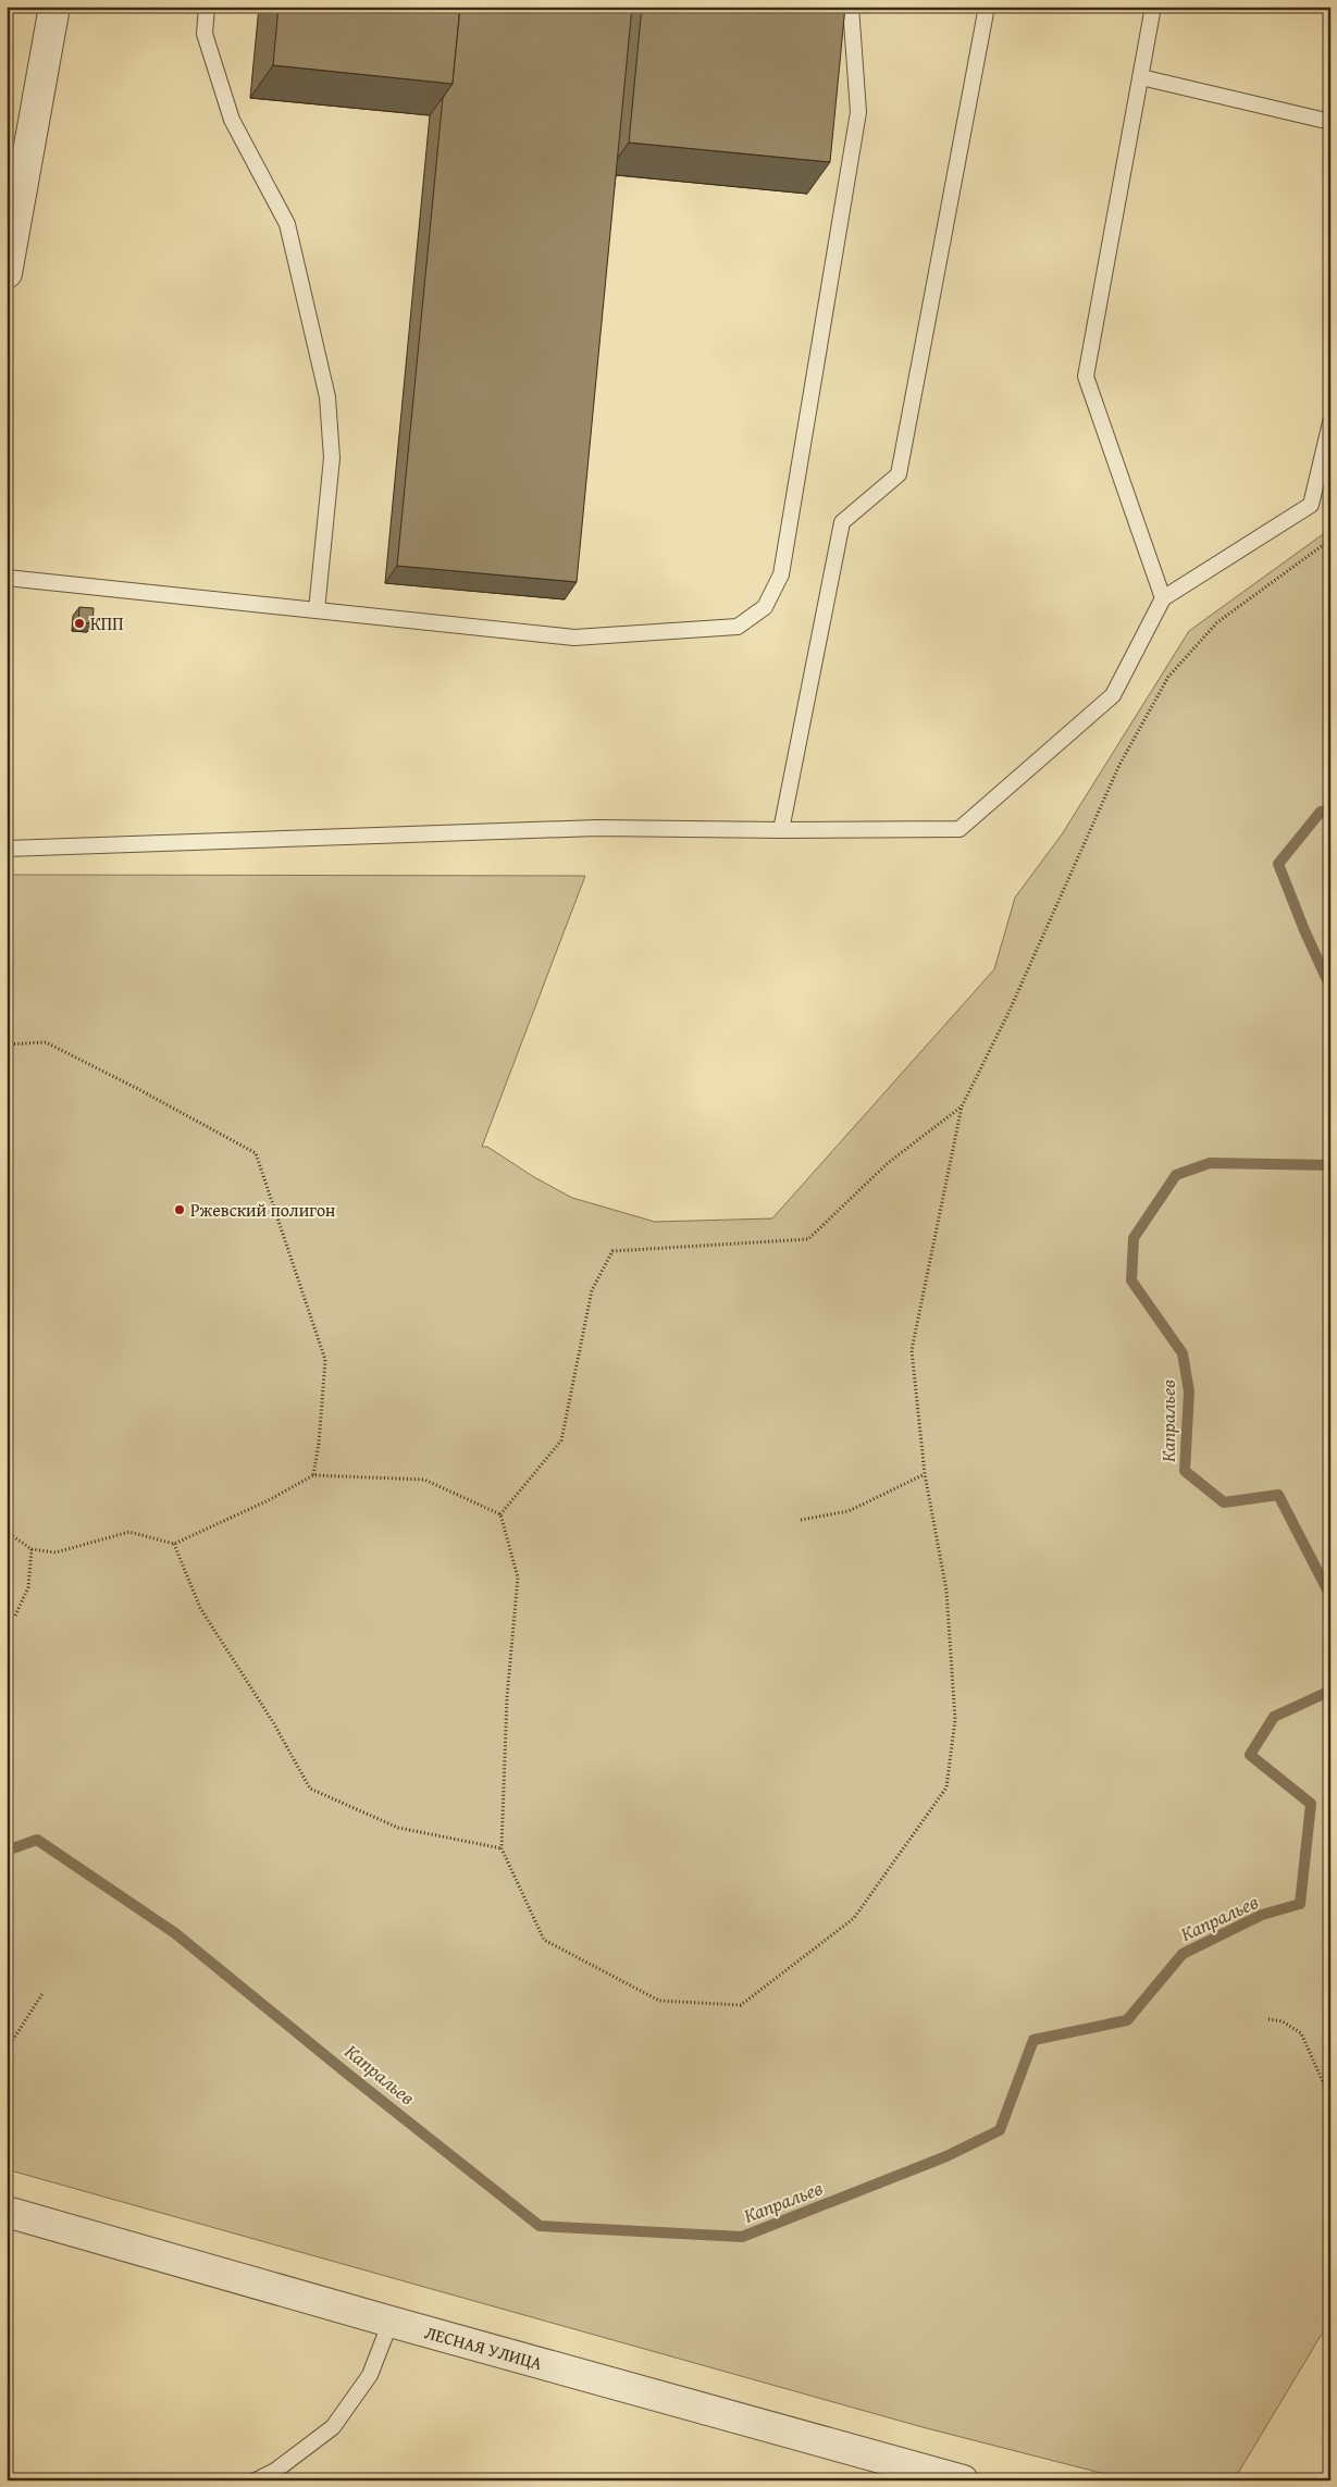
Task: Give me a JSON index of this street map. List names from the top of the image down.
{
  "streets": {
    "street": ["ЛЕСНАЯ УЛИЦА"]
  },
  "water": ["Капральев"],
  "places": ["КПП", "Ржевский полигон"]
}
